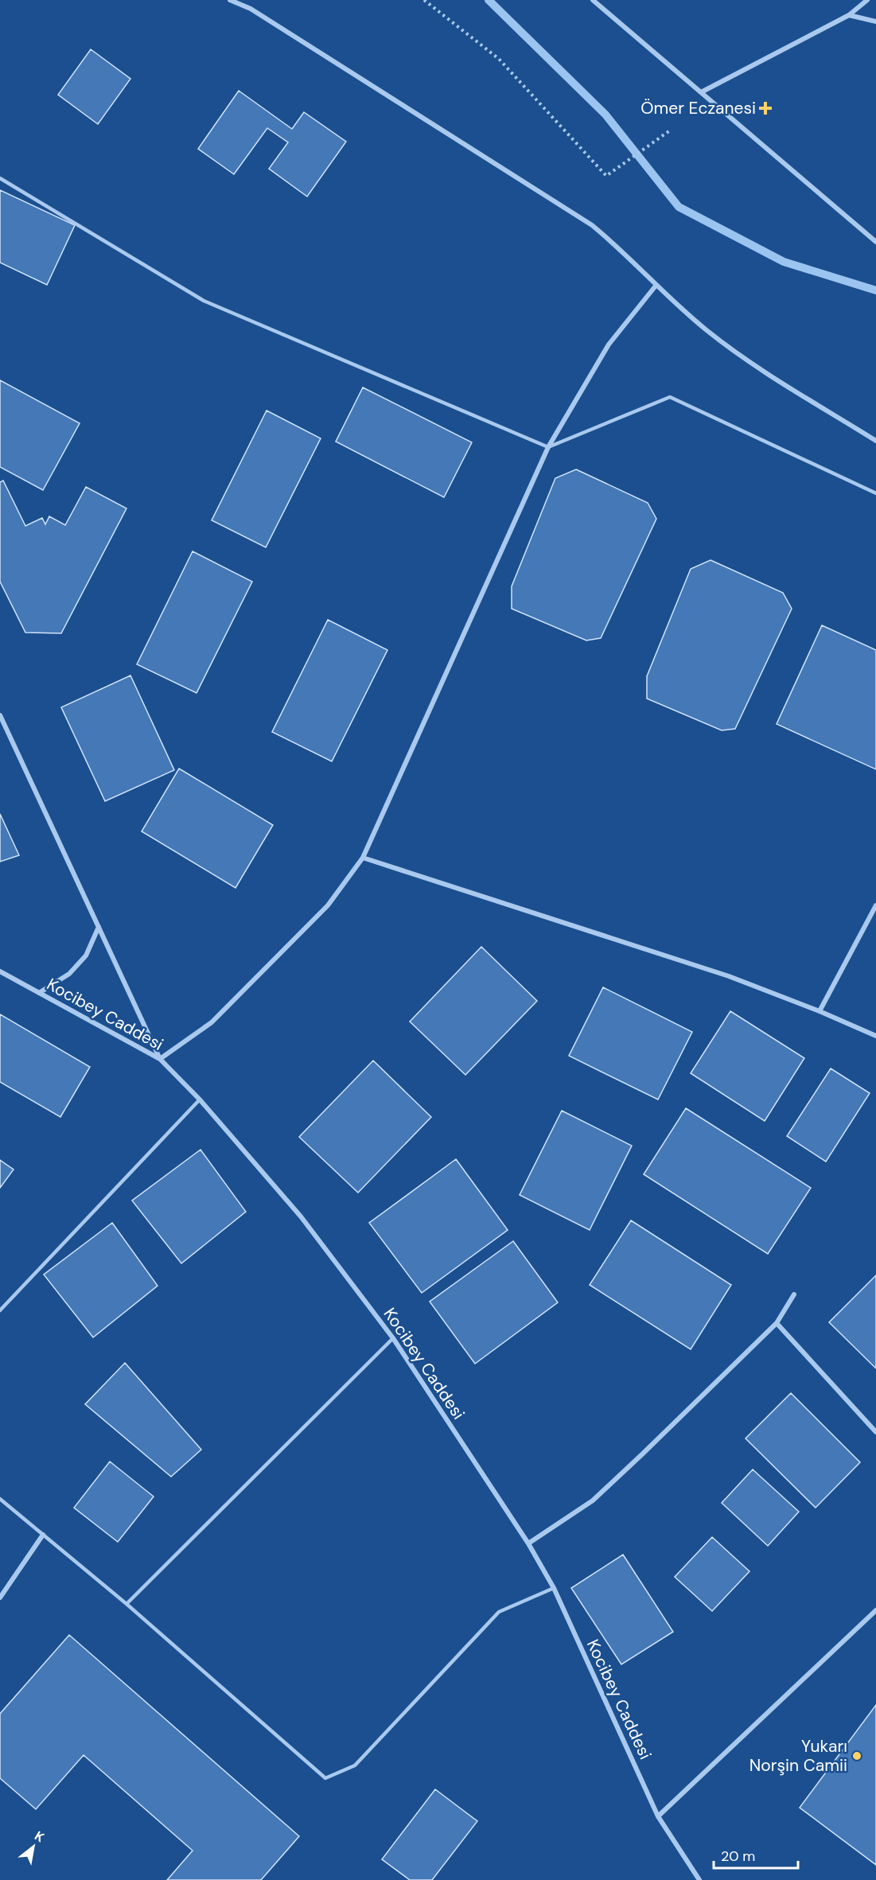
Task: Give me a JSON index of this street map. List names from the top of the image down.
{
  "streets": {
    "street": ["Kocibey Caddesi"]
  },
  "places": {
    "health": ["Ömer Eczanesi"],
    "other": ["Yukarı Norşin Camii"]
  },
  "scale_bar": "20 m",
  "north": "top right"
}
